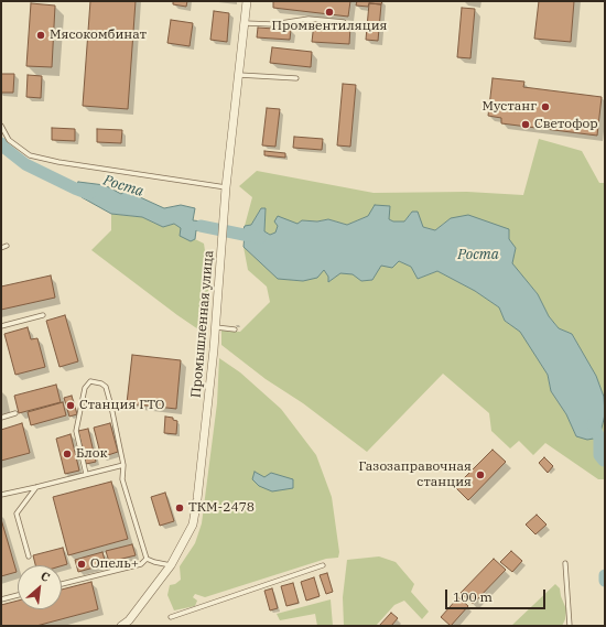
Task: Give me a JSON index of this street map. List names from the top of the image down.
{
  "streets": {
    "street": ["Промышленная улица"]
  },
  "water": ["Роста"],
  "places": [
    "Промвентиляция",
    "Мясокомбинат",
    "Мустанг",
    "Светофор",
    "Станция ГТО",
    "Блок",
    "Газозаправочная станция",
    "ТКМ-2478",
    "Опель+"
  ],
  "scale_bar": "100 m",
  "north": "top right"
}
